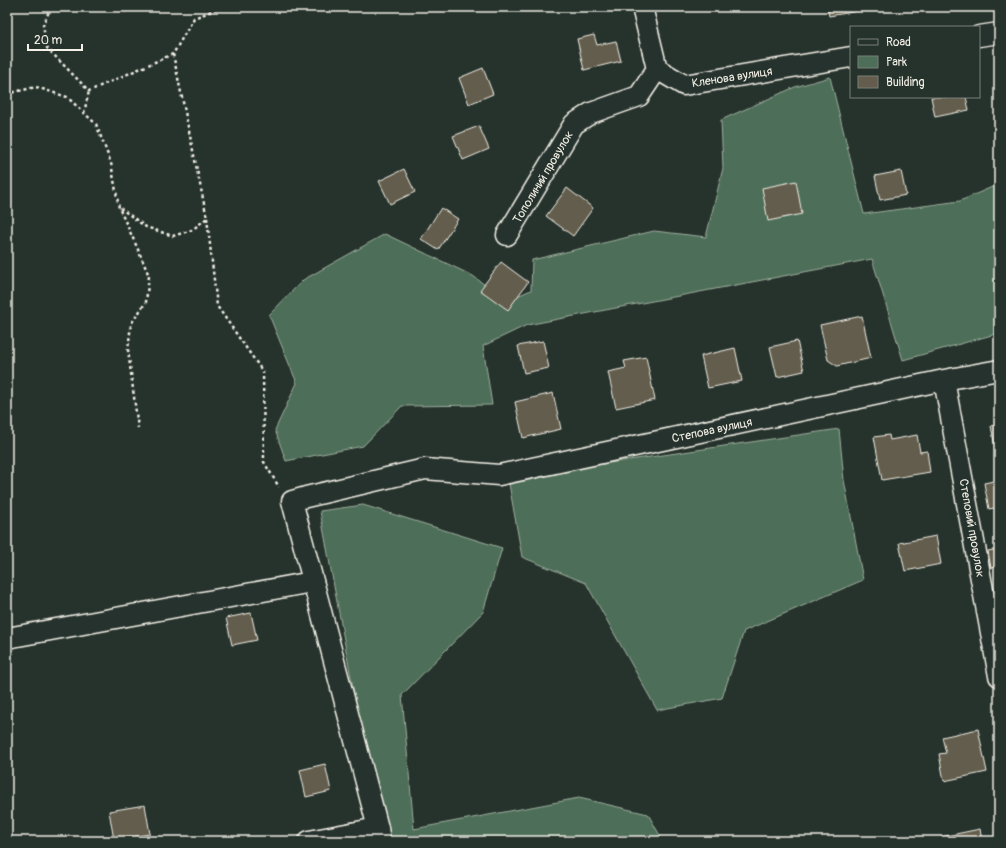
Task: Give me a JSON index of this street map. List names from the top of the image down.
{
  "streets": {
    "street": [
      "Кленова вулиця",
      "Тополиний провулок",
      "Степова вулиця",
      "Степовий провулок"
    ]
  },
  "crossings": [
    ["Кленова вулиця", "Тополиний провулок"],
    ["Степова вулиця", "Степовий провулок"]
  ],
  "legend": ["Road", "Park", "Building"],
  "scale_bar": "20 m"
}
